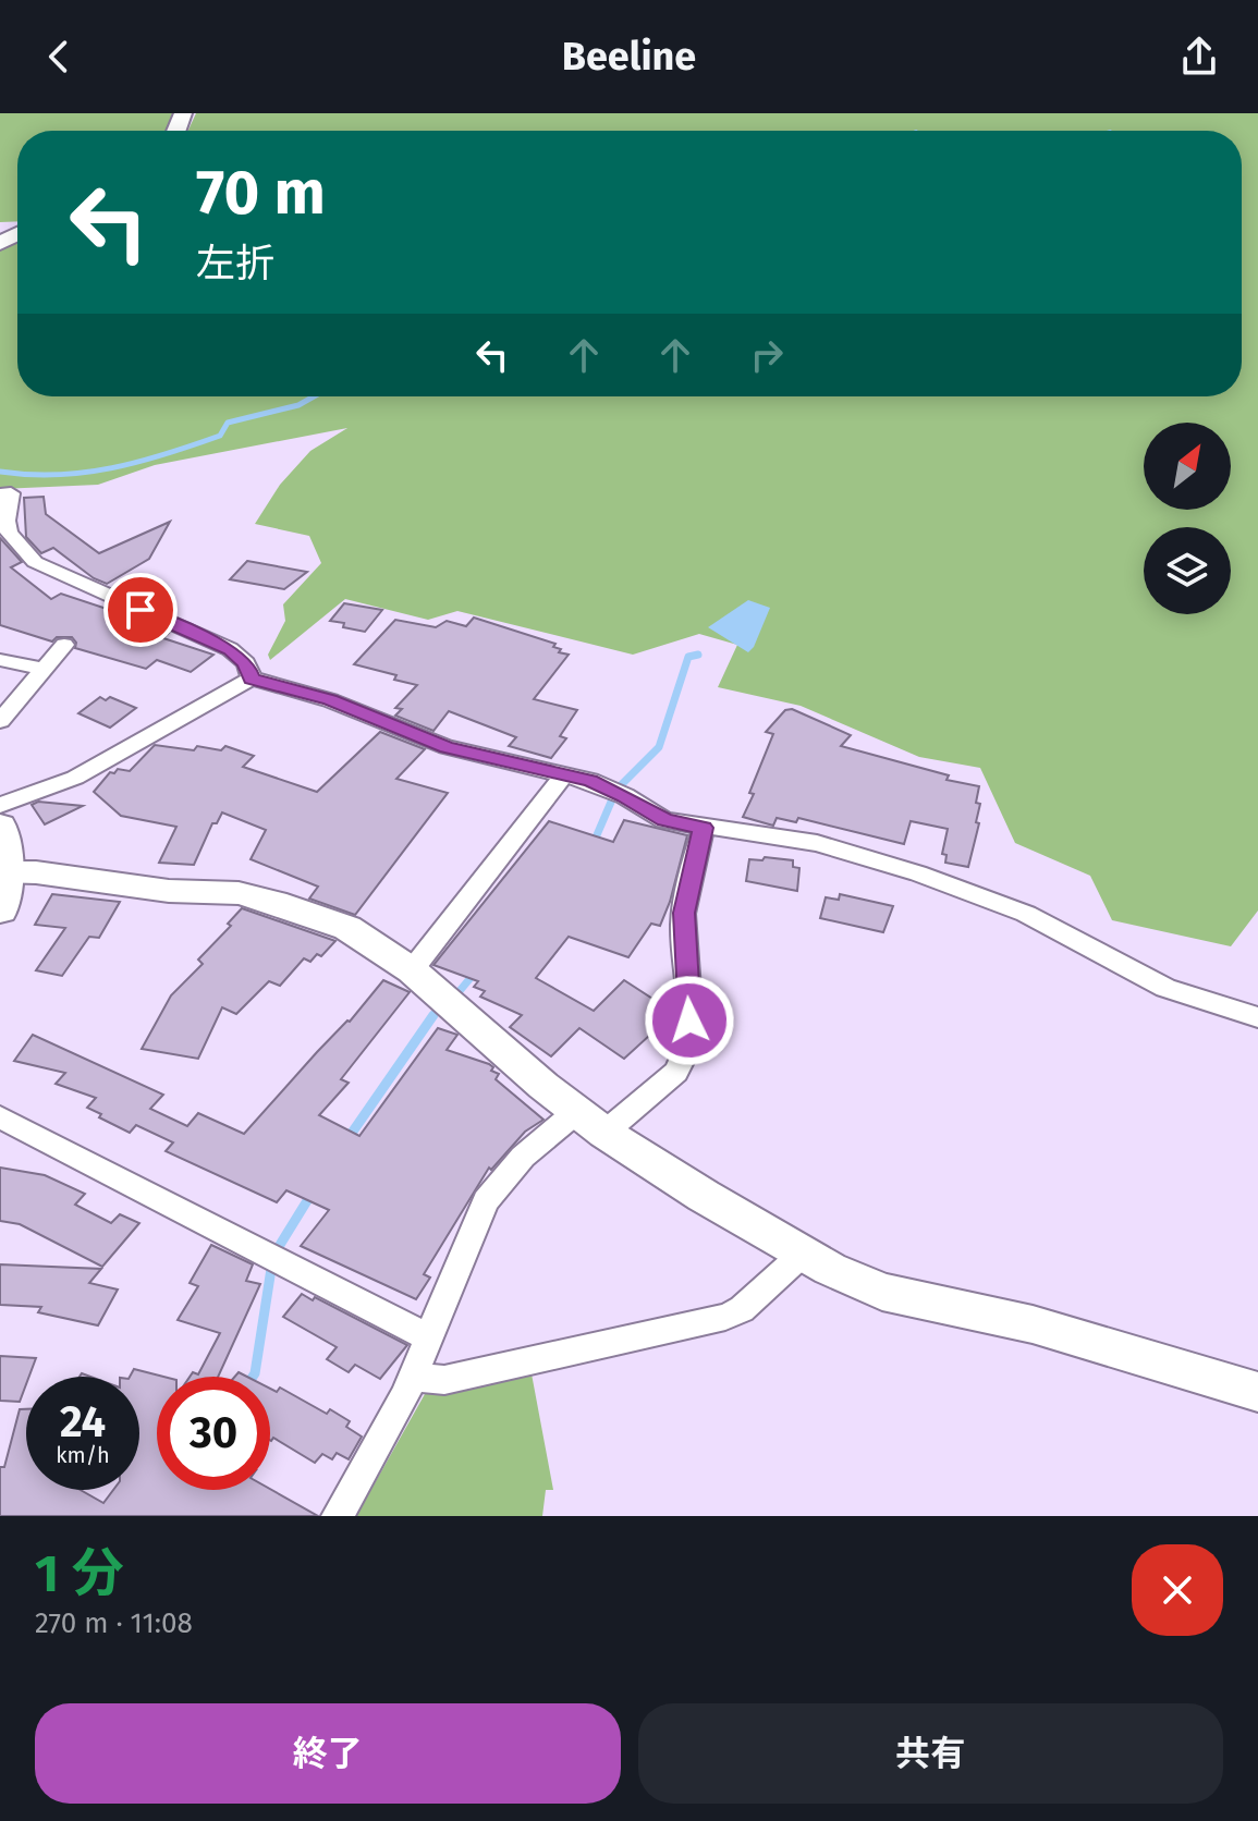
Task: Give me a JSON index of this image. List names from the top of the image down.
{
  "north": "top right",
  "page": {
    "header": "Beeline",
    "turn": ["70 m", "左折"],
    "speed": "24 km/h",
    "limit": "30",
    "heading": ["1 分", "270 m · 11:08"],
    "buttons": ["終了", "共有"]
  }
}
